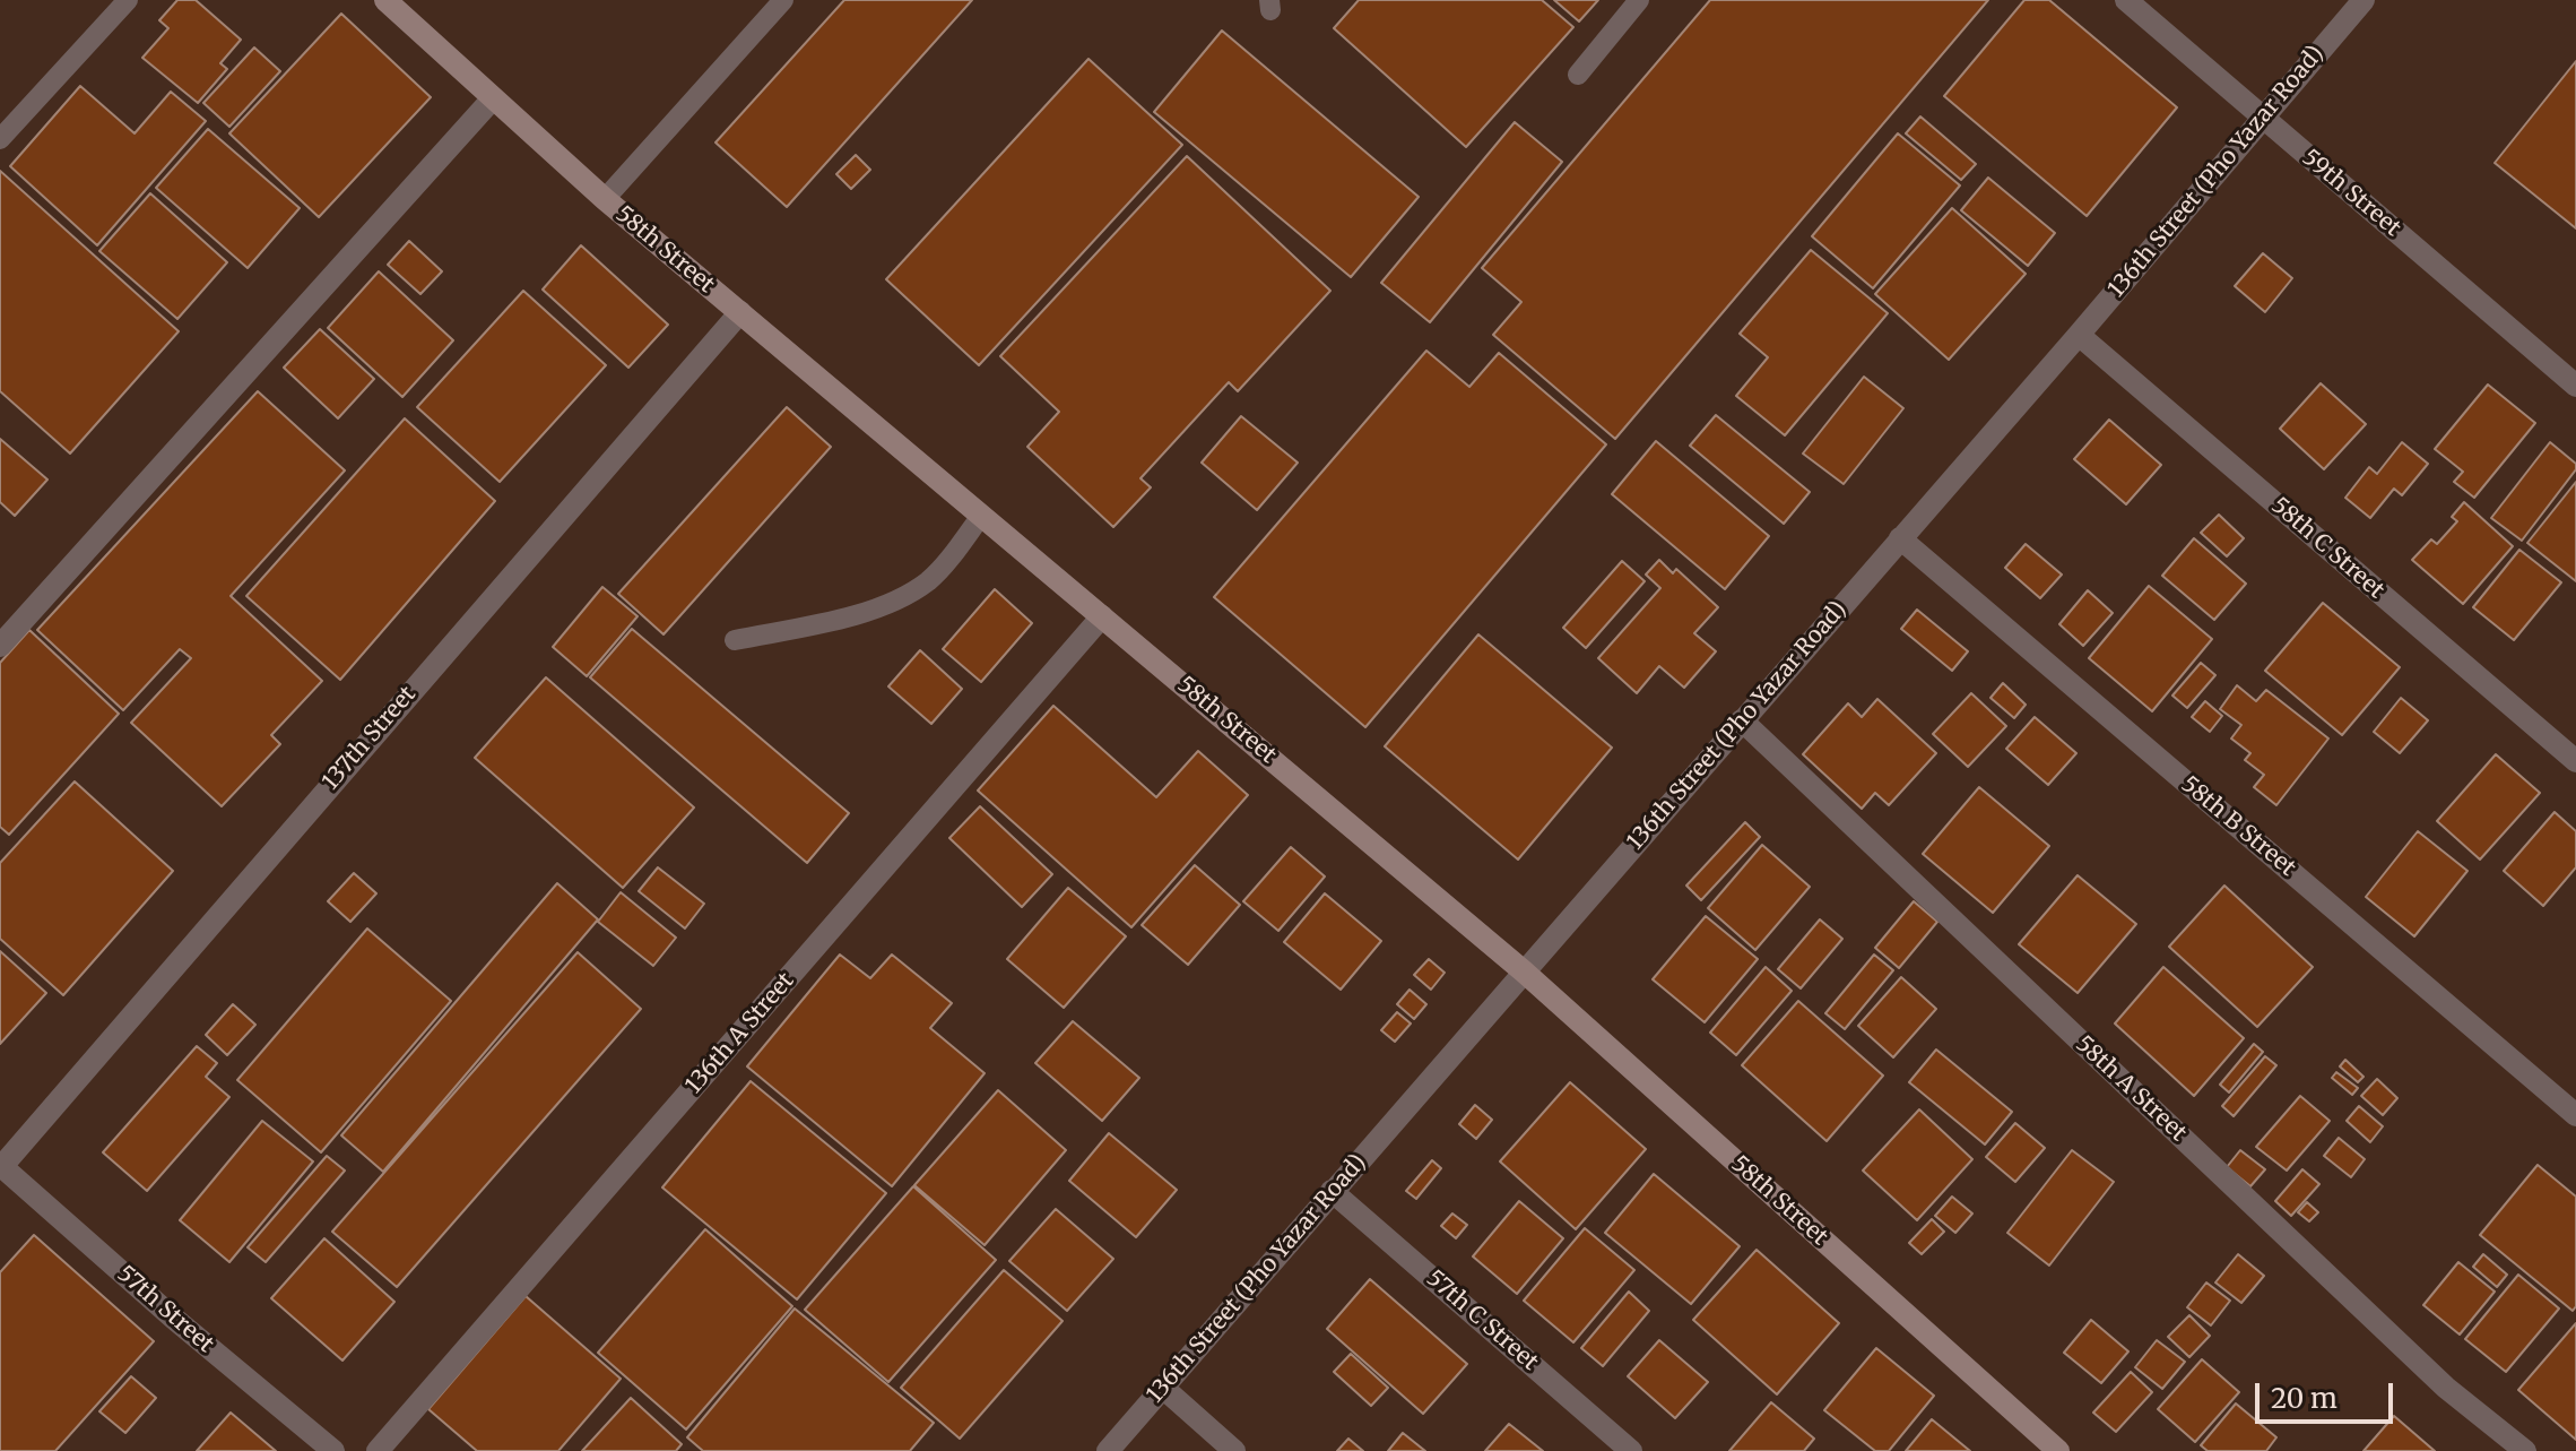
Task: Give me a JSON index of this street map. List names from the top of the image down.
{
  "streets": {
    "main road": ["58th Street"],
    "street": [
      "136th Street (Pho Yazar Road)",
      "59th Street",
      "58th C Street",
      "137th Street",
      "58th B Street",
      "136th A Street",
      "58th A Street",
      "57th Street",
      "57th C Street"
    ]
  },
  "crossings": [
    ["136th Street (Pho Yazar Road)", "59th Street"],
    ["136th Street (Pho Yazar Road)", "58th Street"],
    ["136th Street (Pho Yazar Road)", "58th C Street"],
    ["136th Street (Pho Yazar Road)", "58th B Street"],
    ["136th Street (Pho Yazar Road)", "58th A Street"],
    ["136th Street (Pho Yazar Road)", "57th C Street"],
    ["58th Street", "137th Street"],
    ["58th Street", "136th A Street"],
    ["137th Street", "57th Street"]
  ],
  "scale_bar": "20 m"
}
